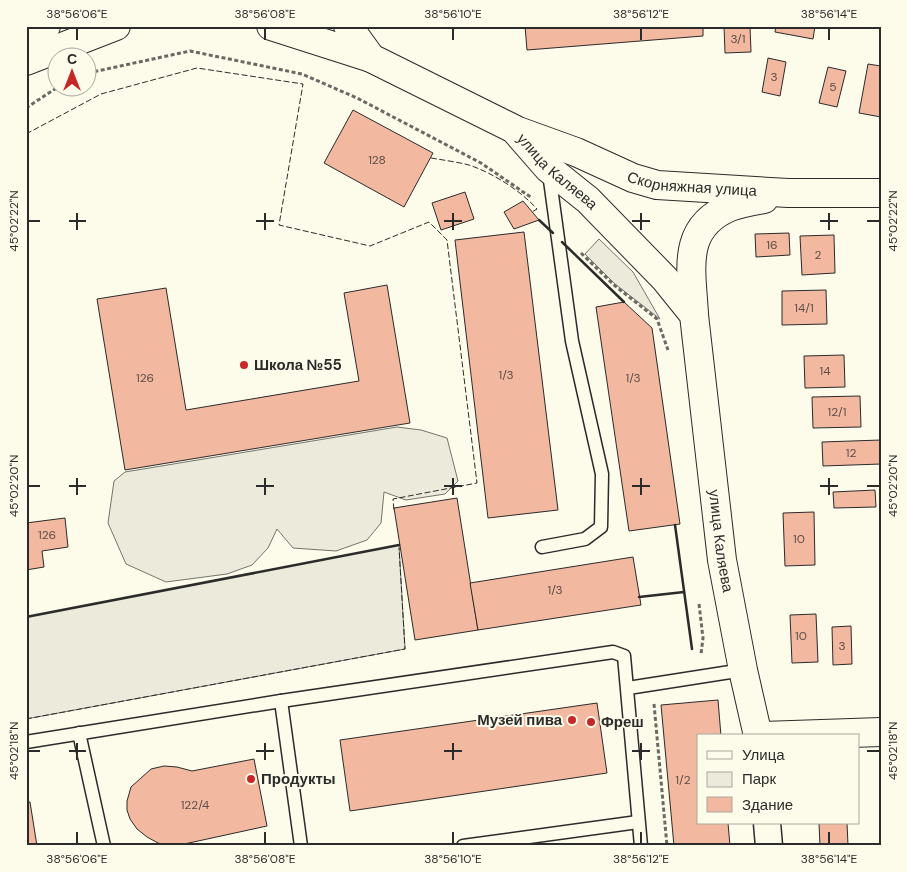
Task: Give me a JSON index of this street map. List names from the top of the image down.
{
  "streets": {
    "main road": ["улица Каляева", "Скорняжная улица"]
  },
  "crossings": [
    ["улица Каляева", "Скорняжная улица"]
  ],
  "places": [
    "Школа №55",
    "Музей пива",
    "Фреш",
    "Продукты"
  ],
  "house_numbers": [
    "3/1",
    "3",
    "5",
    "128",
    "16",
    "2",
    "14/1",
    "14",
    "1/3",
    "126",
    "1/3",
    "12/1",
    "12",
    "126",
    "10",
    "1/3",
    "10",
    "3",
    "1/2",
    "122/4"
  ],
  "legend": ["Улица", "Парк", "Здание"],
  "north": "top",
  "coordinates": [
    "38°56'06\"E",
    "38°56'08\"E",
    "38°56'10\"E",
    "38°56'12\"E",
    "38°56'14\"E",
    "45°02'22\"N",
    "45°02'20\"N",
    "45°02'18\"N"
  ]
}
